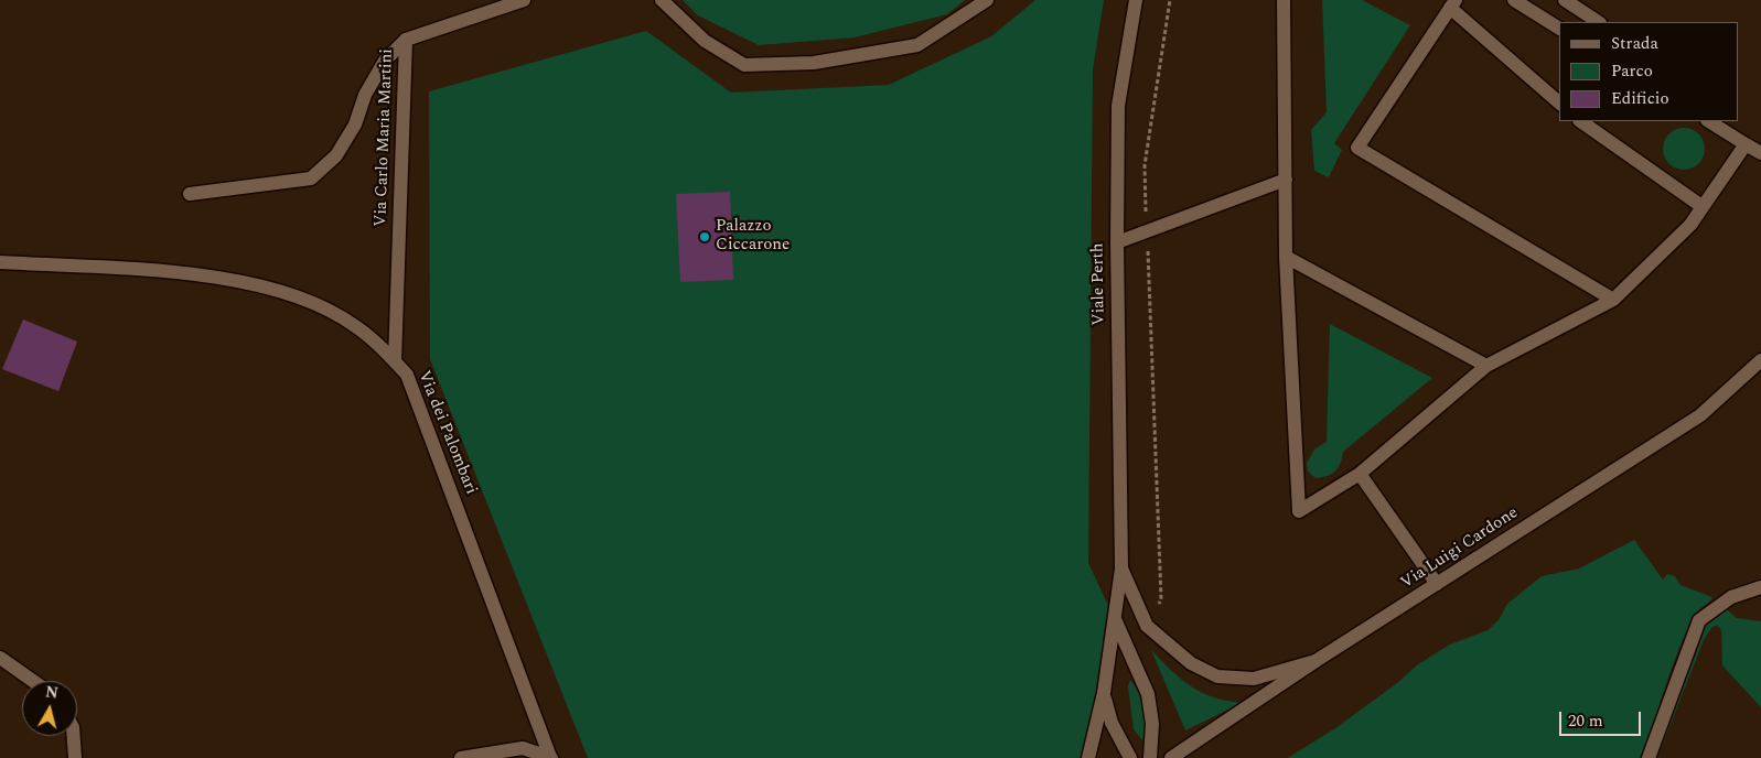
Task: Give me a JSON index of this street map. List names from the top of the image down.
{
  "streets": {
    "street": [
      "Via Carlo Maria Martini",
      "Viale Perth",
      "Via dei Palombari",
      "Via Luigi Cardone"
    ]
  },
  "crossings": [
    ["Via Carlo Maria Martini", "Via dei Palombari"],
    ["Viale Perth", "Via Luigi Cardone"]
  ],
  "places": ["Palazzo Ciccarone"],
  "legend": ["Strada", "Parco", "Edificio"],
  "scale_bar": "20 m",
  "north": "top"
}
